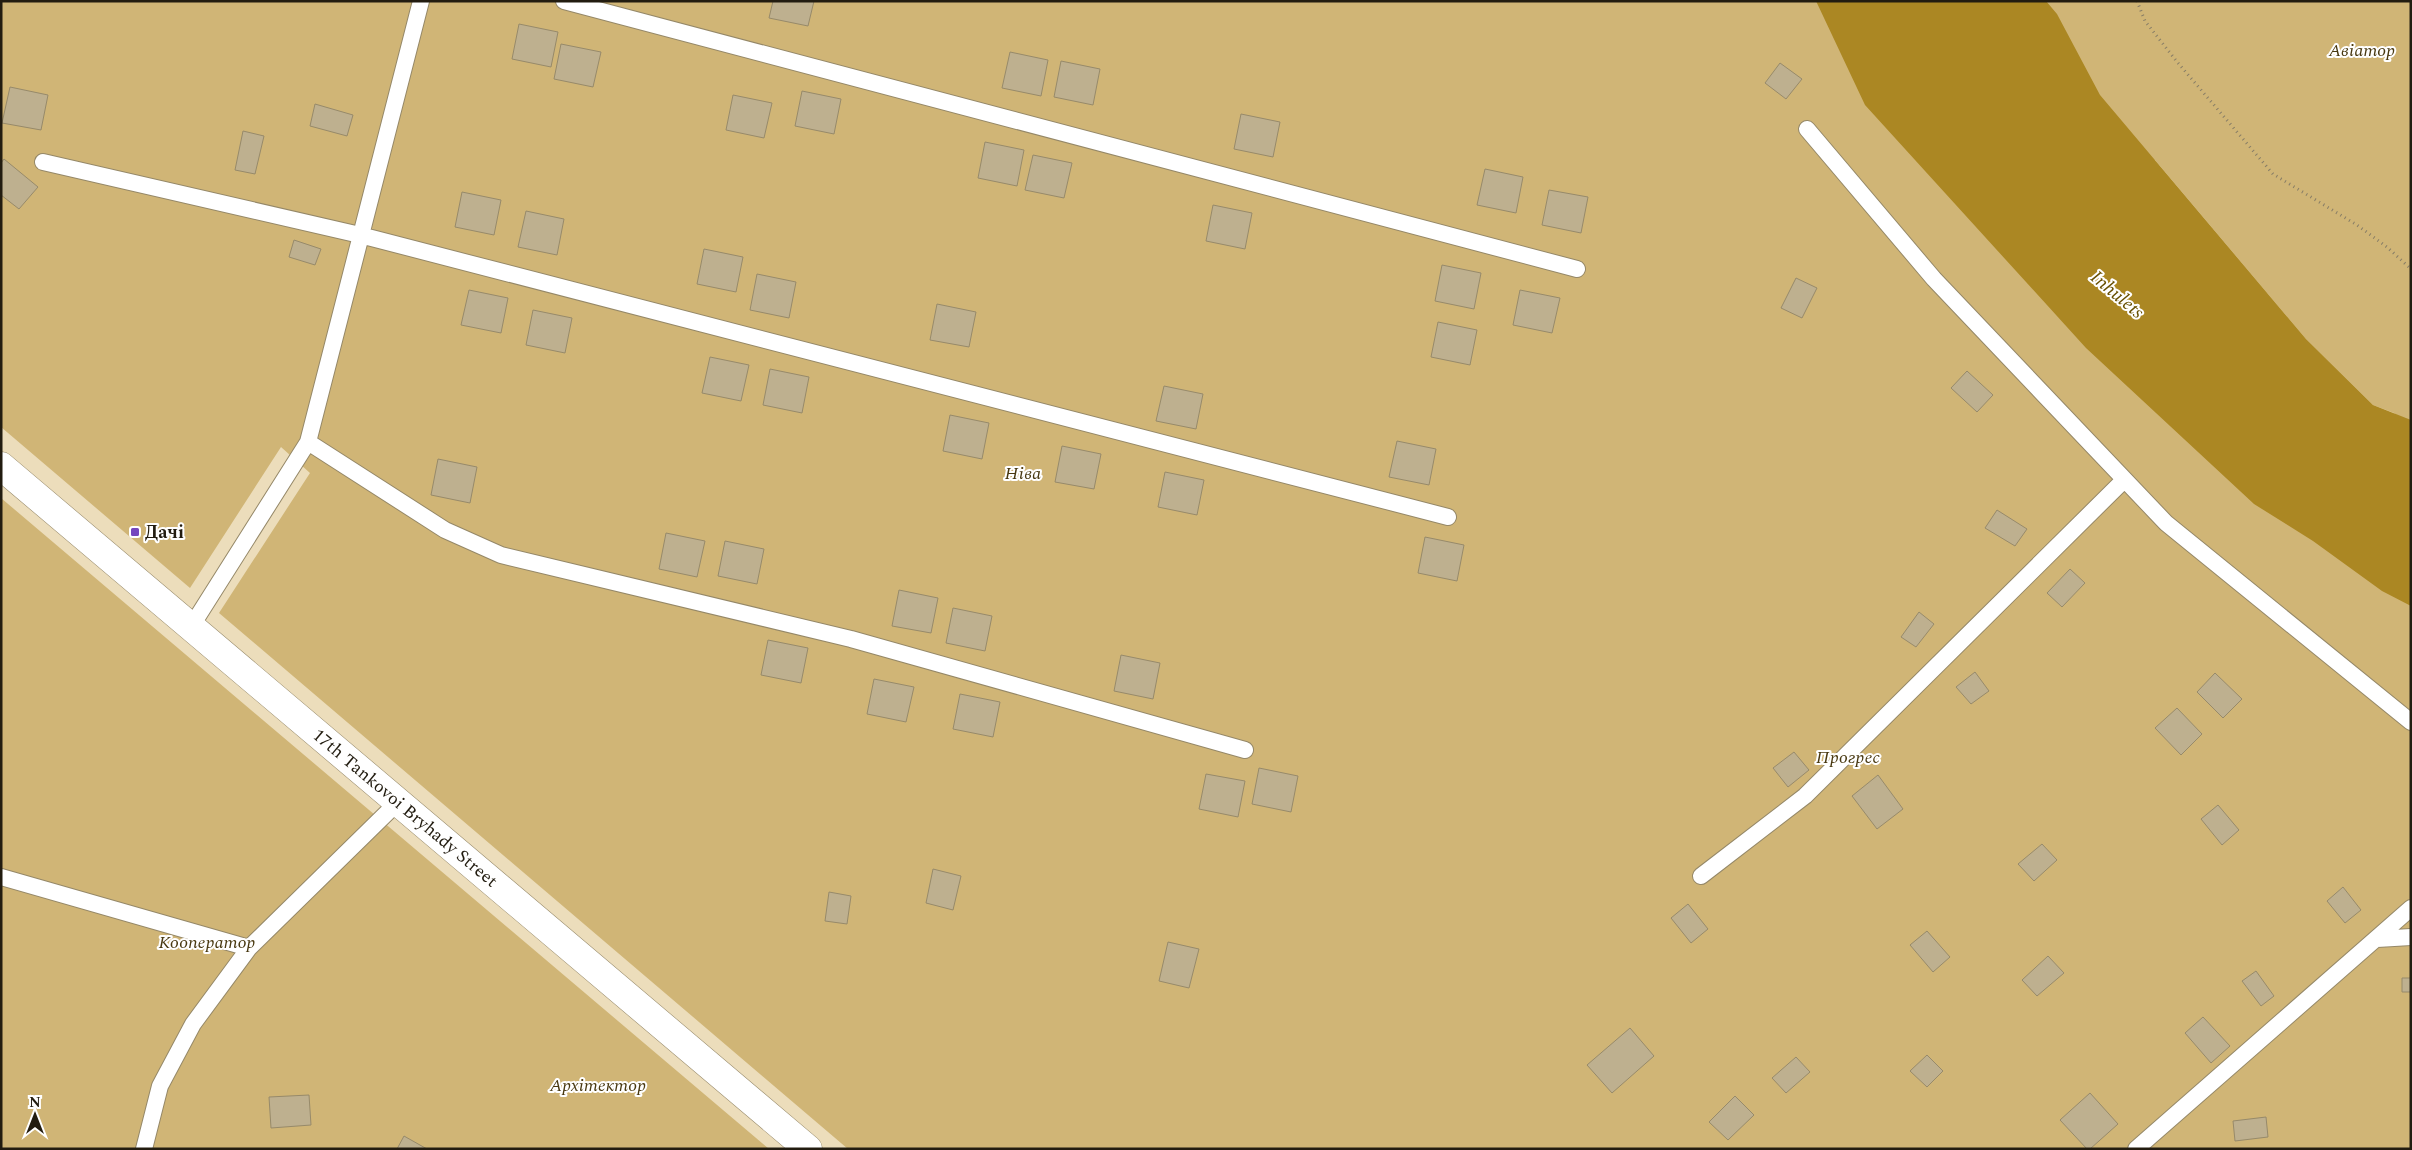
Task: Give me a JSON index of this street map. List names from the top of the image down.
{
  "streets": {
    "main road": ["17th Tankovoi Bryhady Street"]
  },
  "water": ["Inhulets"],
  "parks": [
    "Авіатор",
    "Ніва",
    "Прогрес",
    "Кооператор",
    "Архітектор"
  ],
  "places": {
    "transit": ["Дачі"]
  },
  "north": "top"
}
